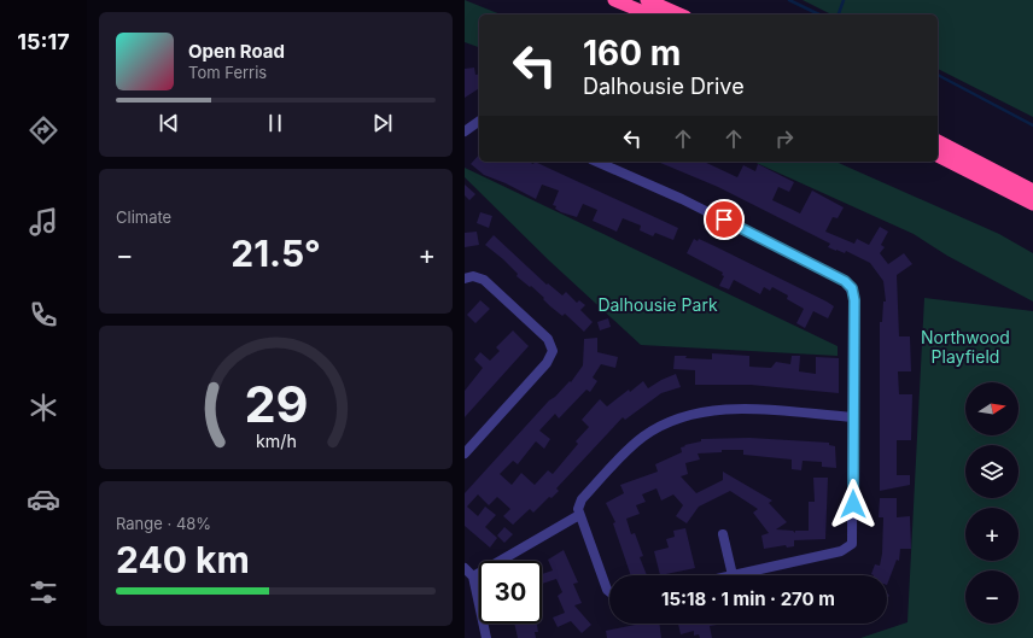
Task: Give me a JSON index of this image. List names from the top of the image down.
{
  "parks": ["Dalhousie Park", "Northwood Playfield"],
  "north": "right",
  "page": {
    "tabs": "15:17",
    "turn": ["160 m", "Dalhousie Drive"],
    "song": ["Open Road", "Tom Ferris"],
    "tile": [
      "Climate",
      ["Range · 48%", "240 km"]
    ],
    "heat": ["−", "21.5°", "+"],
    "map_buttons": ["+", "−"],
    "limit": "30",
    "trip": "15:18 · 1 min · 270 m",
    "gauge": ["29", "km/h"]
  }
}
